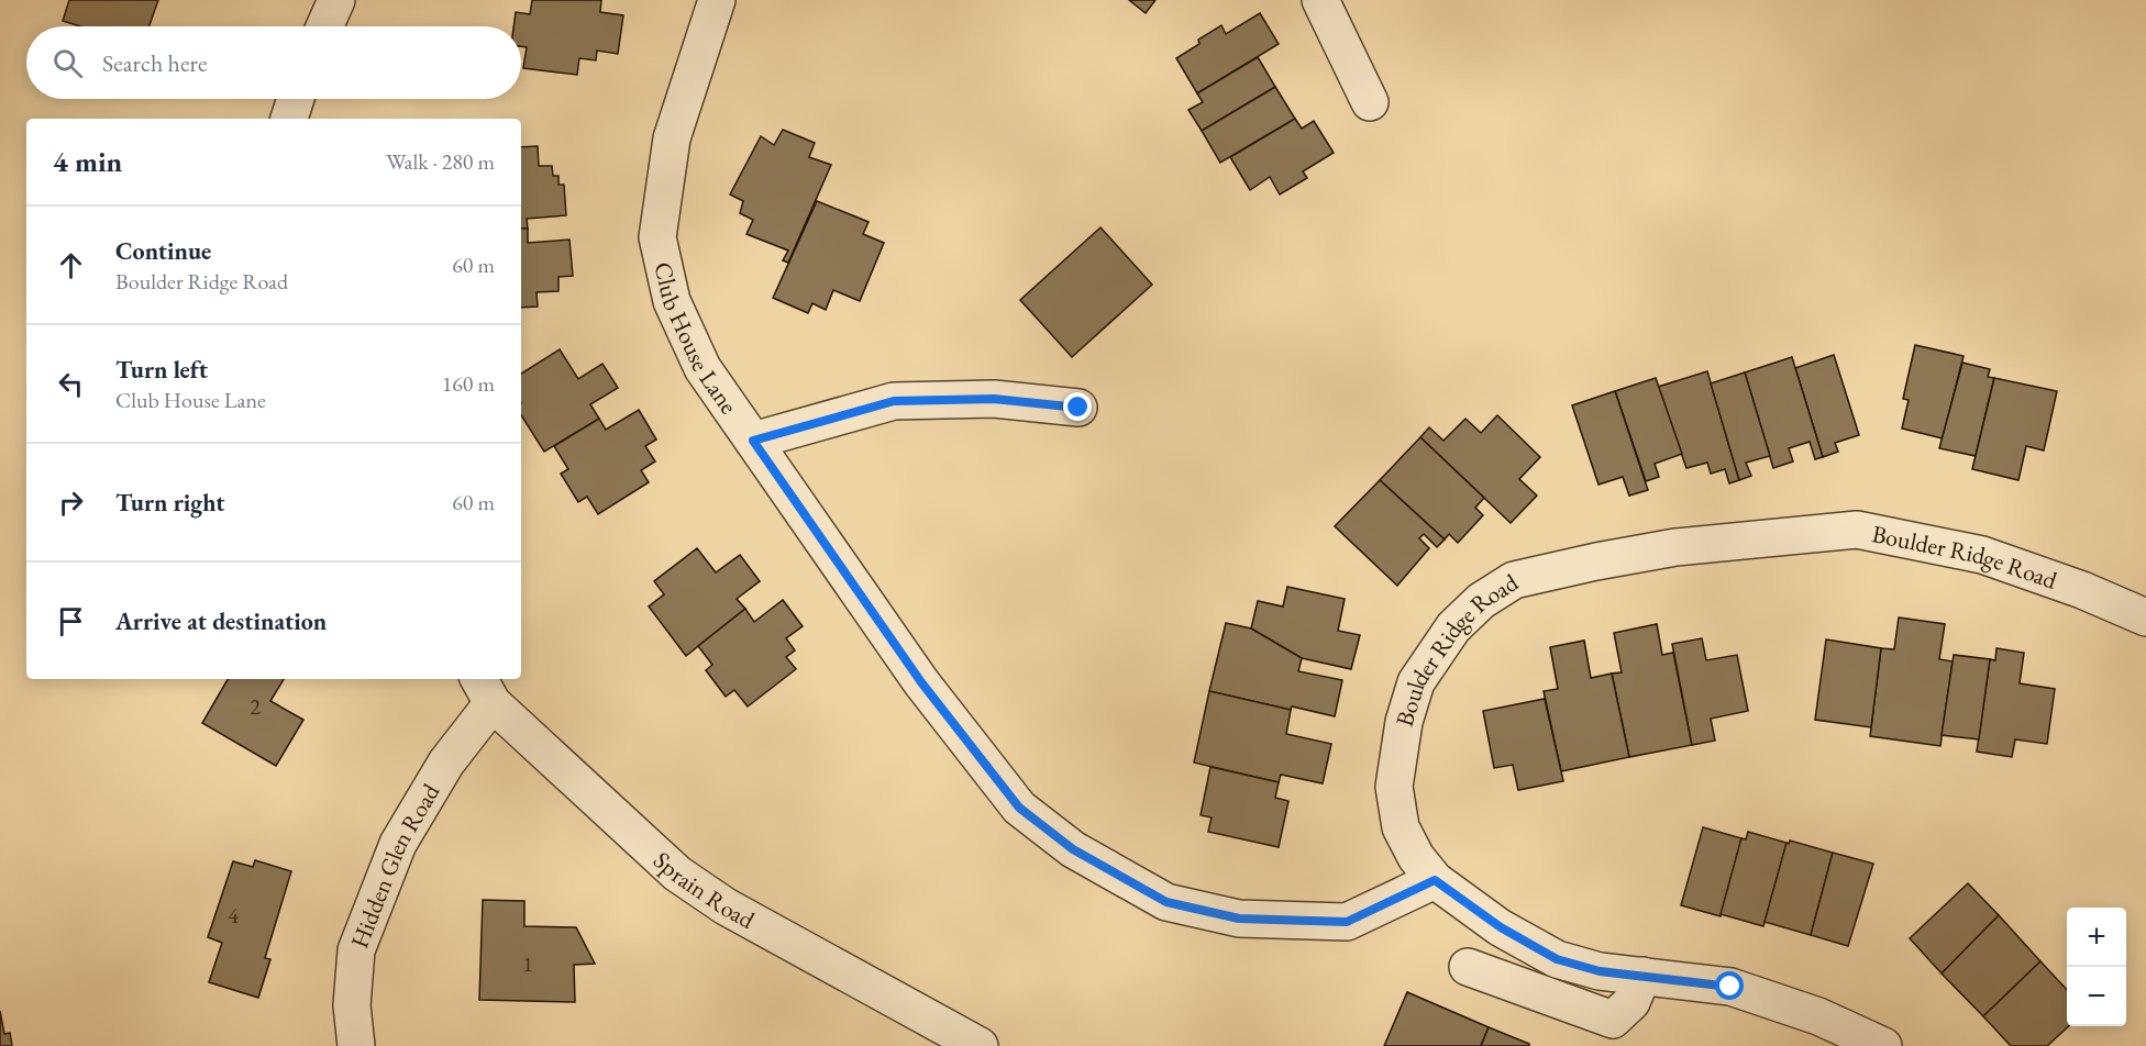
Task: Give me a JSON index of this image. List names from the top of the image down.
{
  "streets": {
    "street": [
      "Club House Lane",
      "Boulder Ridge Road",
      "Hidden Glen Road",
      "Sprain Road"
    ]
  },
  "crossings": [
    ["Club House Lane", "Boulder Ridge Road"],
    ["Hidden Glen Road", "Sprain Road"]
  ],
  "house_numbers": ["2", "4", "1"],
  "page": {
    "search": "Search here",
    "heading": ["4 min", "Walk · 280 m"],
    "list": [
      ["Continue", "Boulder Ridge Road", "60 m"],
      ["Turn left", "Club House Lane", "160 m"],
      ["Turn right", "60 m"],
      "Arrive at destination"
    ],
    "map_buttons": ["+", "−"]
  }
}
